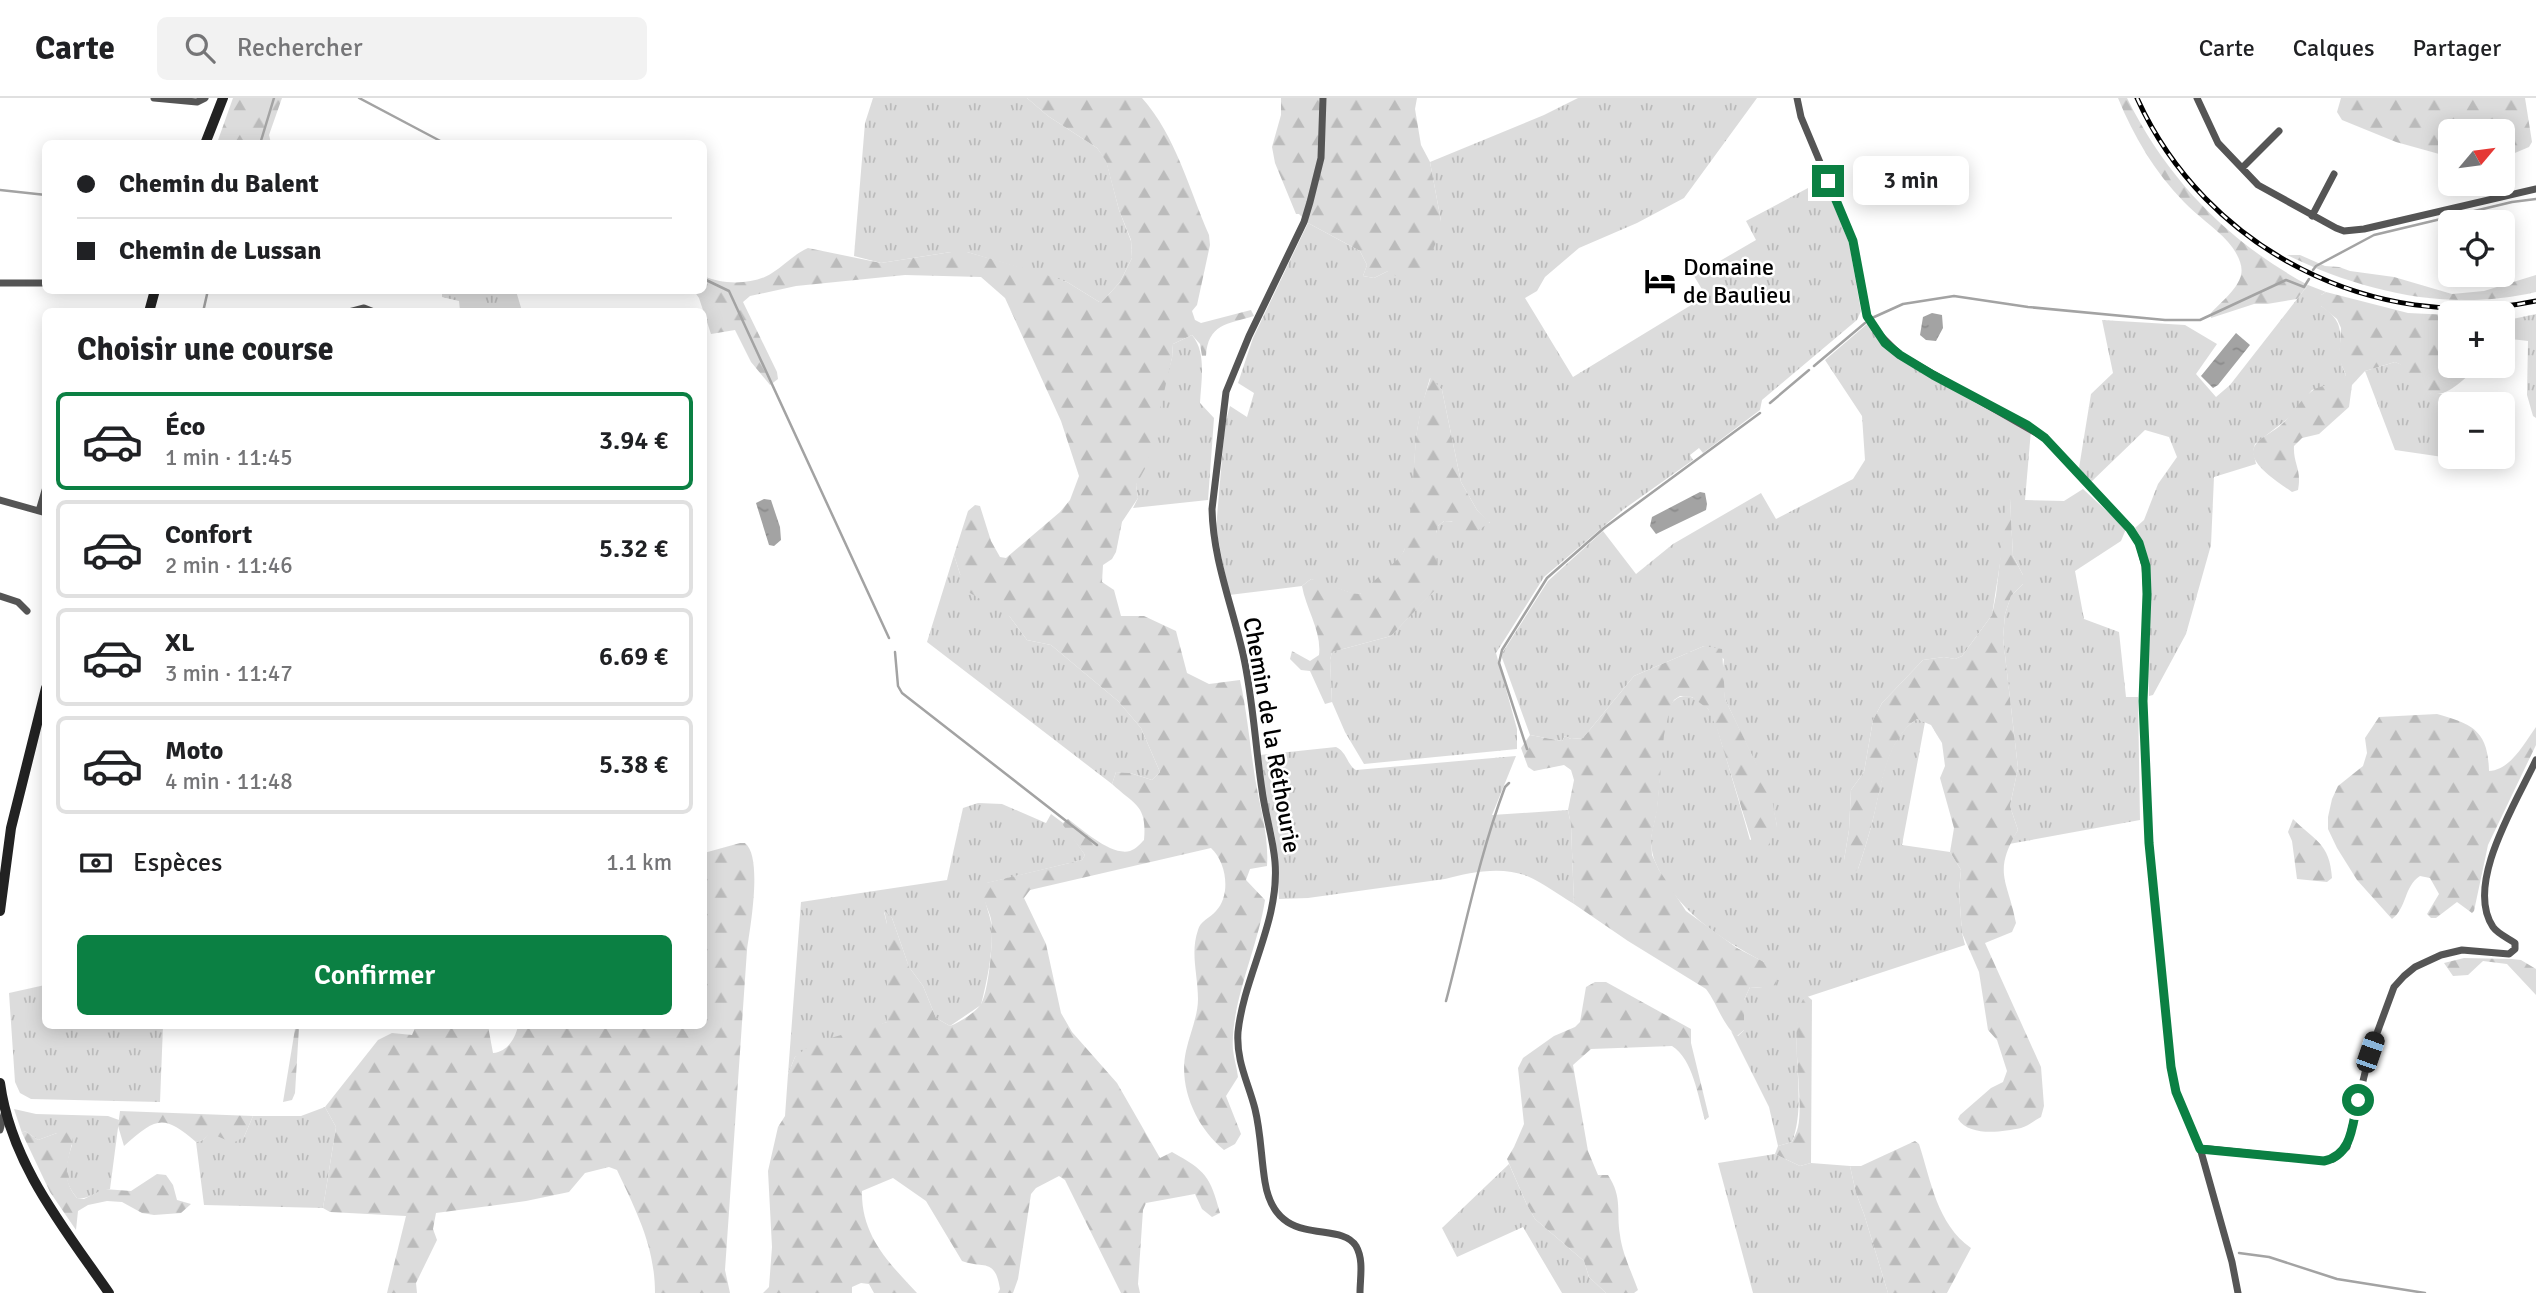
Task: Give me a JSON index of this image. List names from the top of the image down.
{
  "streets": {
    "street": ["Chemin de la Réthourie"]
  },
  "places": {
    "hotel": ["Domaine de Baulieu"]
  },
  "north": "top right",
  "page": {
    "header": "Carte",
    "search": "Rechercher",
    "nav": ["Carte", "Calques", "Partager"],
    "map_buttons": ["+", "−"],
    "banner": ["Chemin du Balent", "Chemin de Lussan"],
    "bubble": "3 min",
    "heading": "Choisir une course",
    "list": [
      {
        "name": "Éco",
        "note": "1 min · 11:45",
        "value": "3.94 €"
      },
      {
        "name": "Confort",
        "note": "2 min · 11:46",
        "value": "5.32 €"
      },
      {
        "name": "XL",
        "note": "3 min · 11:47",
        "value": "6.69 €"
      },
      {
        "name": "Moto",
        "note": "4 min · 11:48",
        "value": "5.38 €"
      }
    ],
    "pay": ["Espèces", "1.1 km"],
    "buttons": "Confirmer"
  }
}
